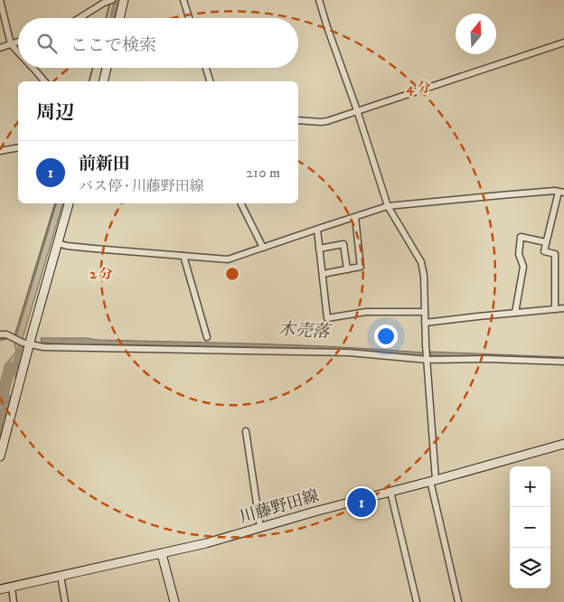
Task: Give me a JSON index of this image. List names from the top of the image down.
{
  "streets": {
    "main road": ["川藤野田線"]
  },
  "water": ["木売落"],
  "north": "top",
  "page": {
    "search": "ここで検索",
    "heading": "周辺",
    "list": [
      {
        "mark": "1",
        "name": "前新田",
        "note": "バス停 · 川藤野田線",
        "value": "210 m"
      }
    ],
    "map_buttons": ["+", "−"],
    "pins": "1"
  },
  "rings": ["4 分", "2 分"]
}
